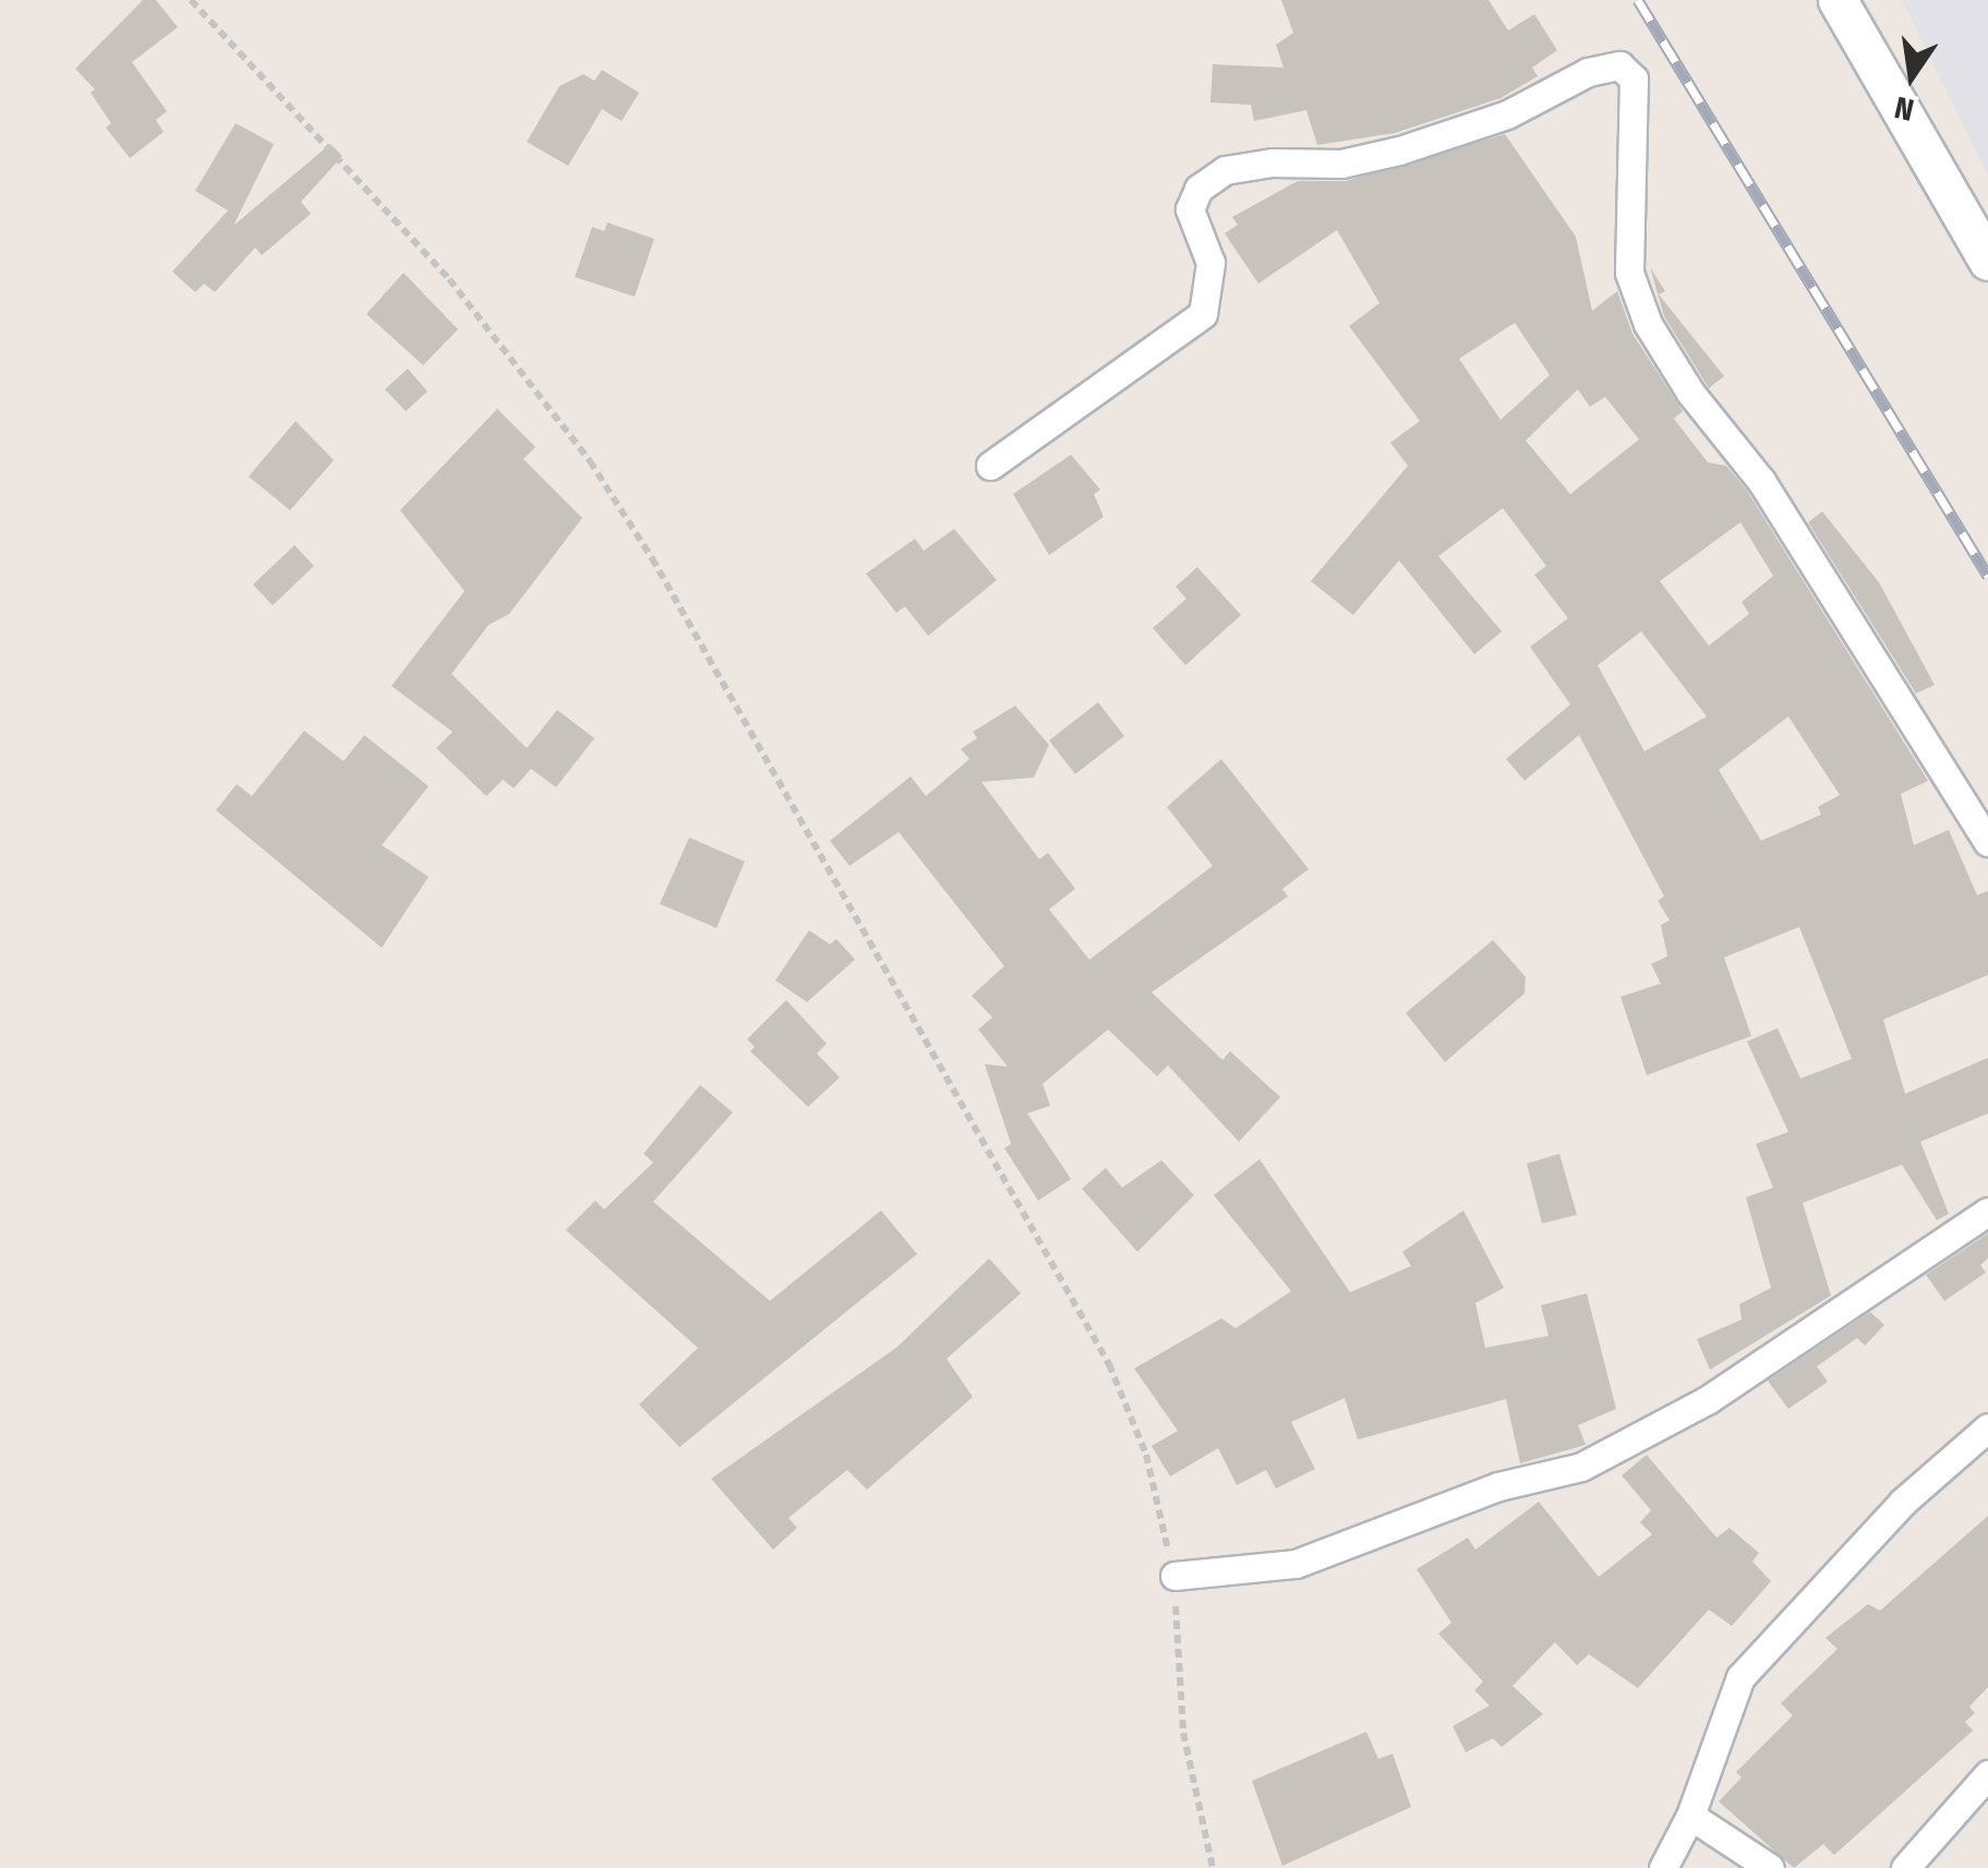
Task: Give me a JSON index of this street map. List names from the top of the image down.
{
  "north": "bottom"
}
